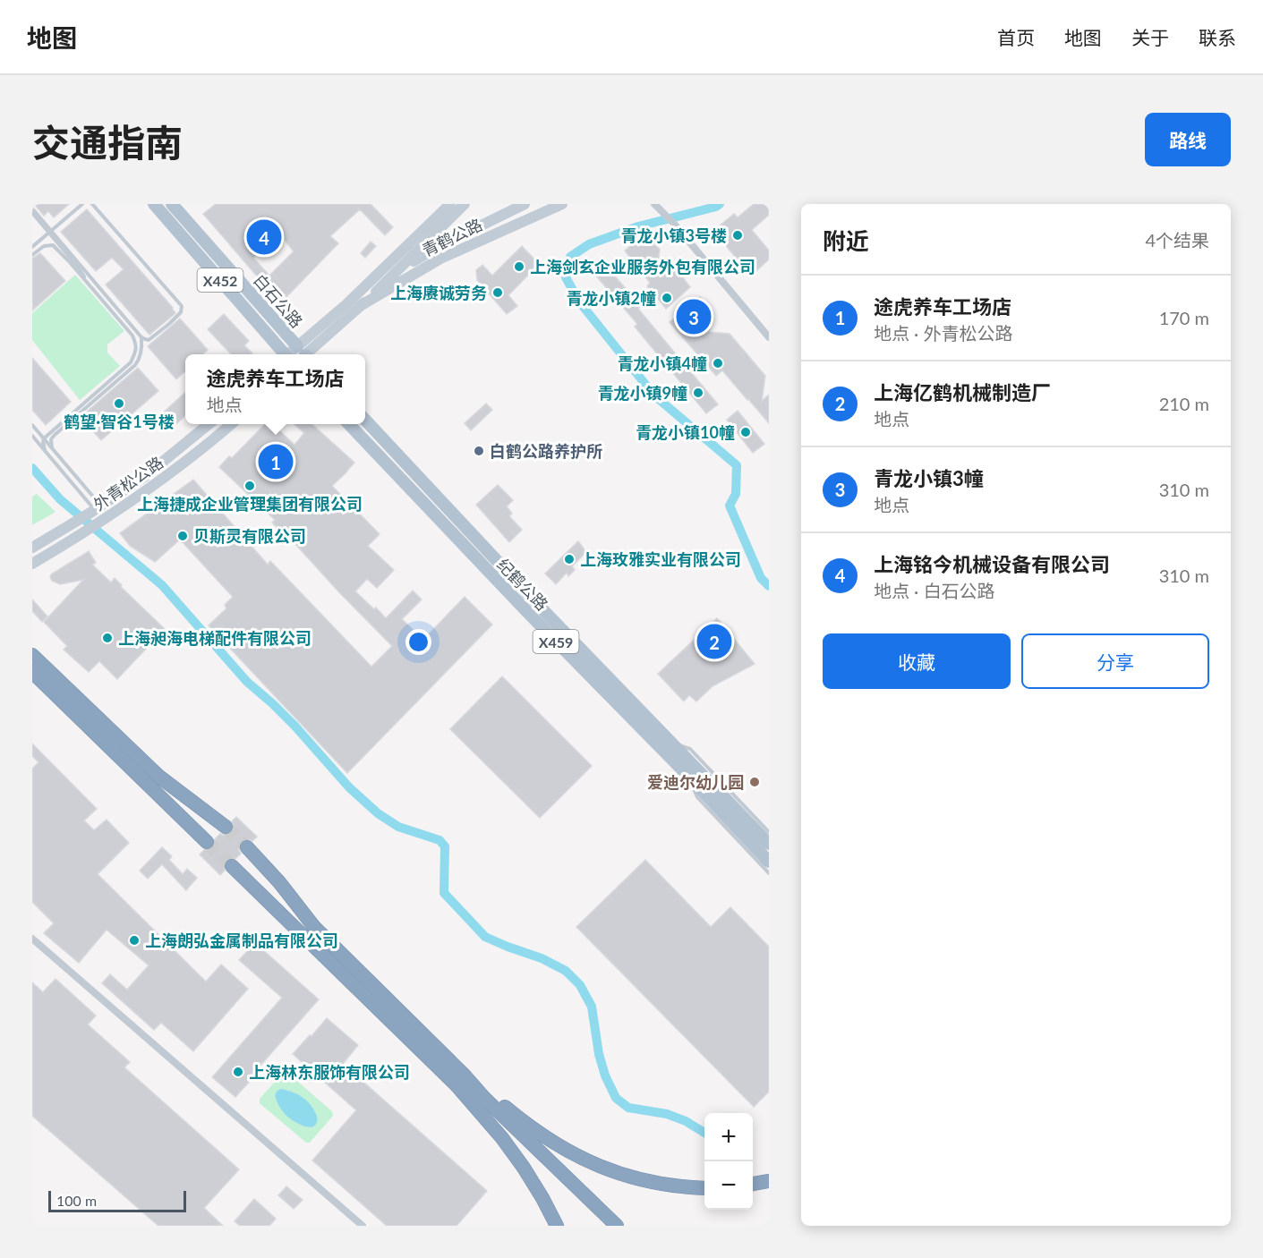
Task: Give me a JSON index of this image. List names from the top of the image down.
{
  "streets": {
    "main road": [
      "青鹤公路",
      "X452",
      "白石公路",
      "外青松公路",
      "纪鹤公路",
      "X459"
    ]
  },
  "places": [
    "青龙小镇3号楼",
    "上海剑玄企业服务外包有限公司",
    "上海赓诚劳务",
    "青龙小镇2幢",
    "青龙小镇4幢",
    "青龙小镇9幢",
    "鹤望·智谷1号楼",
    "青龙小镇10幢",
    "白鹤公路养护所",
    "上海捷成企业管理集团有限公司",
    "贝斯灵有限公司",
    "上海玫雅实业有限公司",
    "上海昶海电梯配件有限公司",
    "爱迪尔幼儿园",
    "上海朗弘金属制品有限公司",
    "上海林东服饰有限公司"
  ],
  "scale_bar": "100 m",
  "page": {
    "header": "地图",
    "nav": [
      "首页",
      "地图",
      "关于",
      "联系"
    ],
    "title": "交通指南",
    "buttons": [
      "路线",
      ["收藏", "分享"]
    ],
    "heading": ["附近", "4个结果"],
    "pins": [
      "4",
      "3",
      "1",
      "2"
    ],
    "list": [
      {
        "mark": "1",
        "name": "途虎养车工场店",
        "note": "地点 · 外青松公路",
        "value": "170 m"
      },
      {
        "mark": "2",
        "name": "上海亿鹤机械制造厂",
        "note": "地点",
        "value": "210 m"
      },
      {
        "mark": "3",
        "name": "青龙小镇3幢",
        "note": "地点",
        "value": "310 m"
      },
      {
        "mark": "4",
        "name": "上海铭今机械设备有限公司",
        "note": "地点 · 白石公路",
        "value": "310 m"
      }
    ],
    "popup": ["途虎养车工场店", "地点"],
    "map_buttons": ["+", "−"],
    "scale": "100 m"
  }
}
